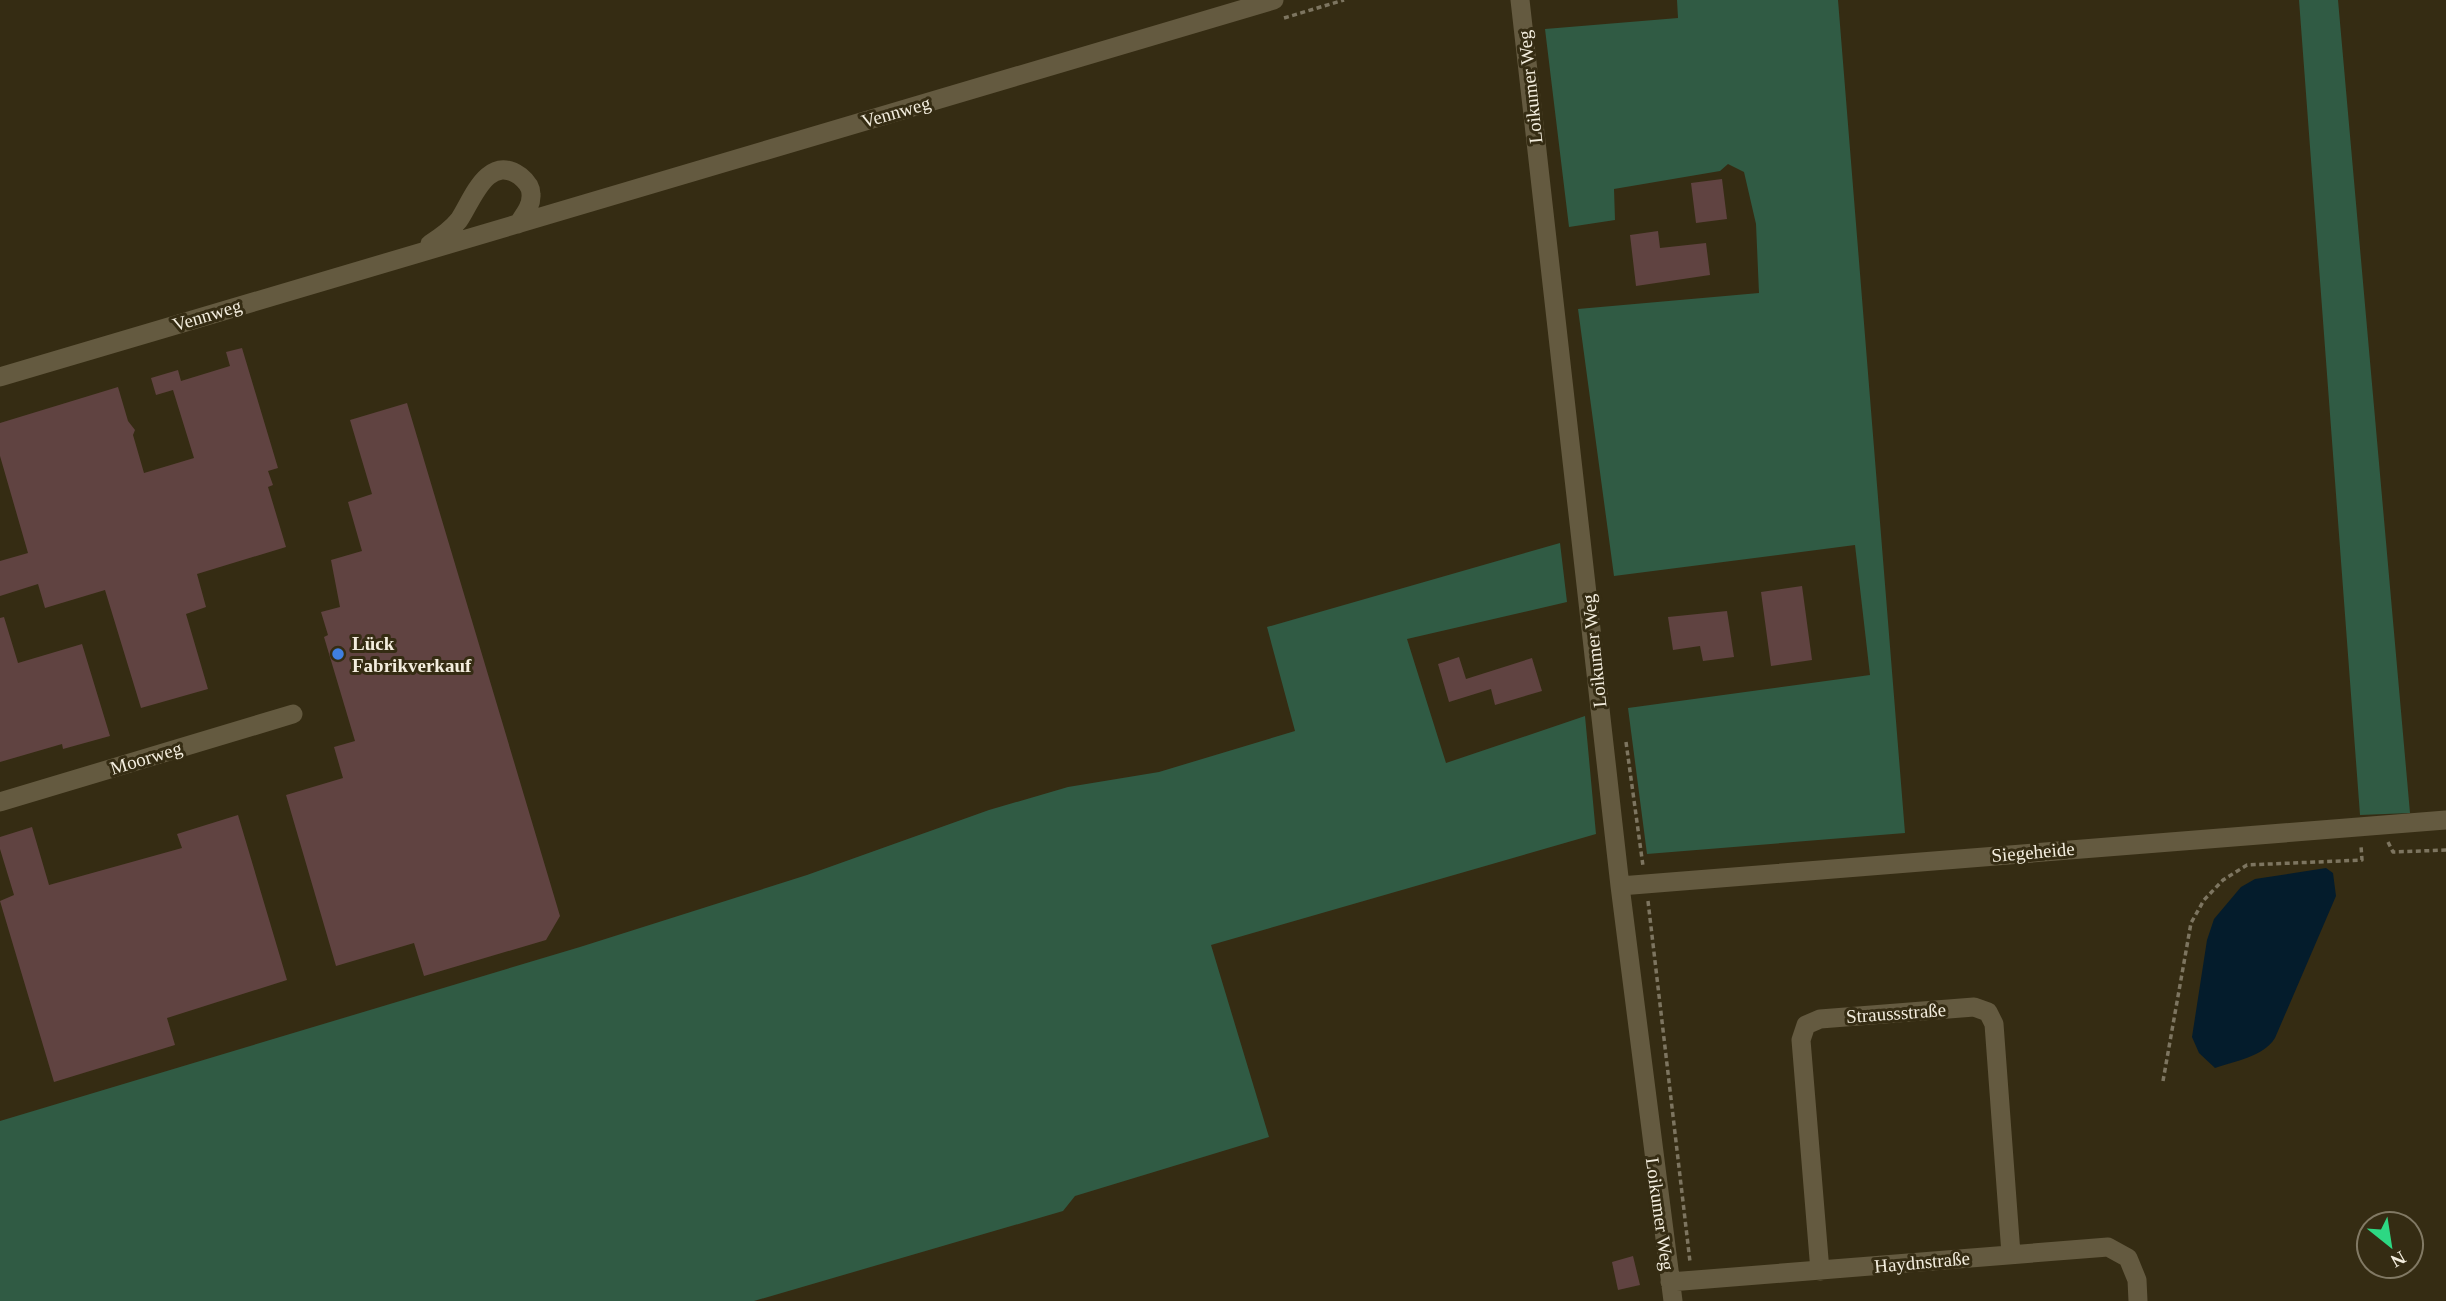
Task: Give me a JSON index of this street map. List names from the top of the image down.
{
  "streets": {
    "street": [
      "Loikumer Weg",
      "Vennweg",
      "Moorweg",
      "Siegeheide",
      "Straussstraße",
      "Haydnstraße"
    ]
  },
  "crossings": [
    ["Loikumer Weg", "Siegeheide"],
    ["Loikumer Weg", "Haydnstraße"],
    ["Straussstraße", "Haydnstraße"]
  ],
  "places": ["Lück Fabrikverkauf"],
  "north": "bottom right"
}
